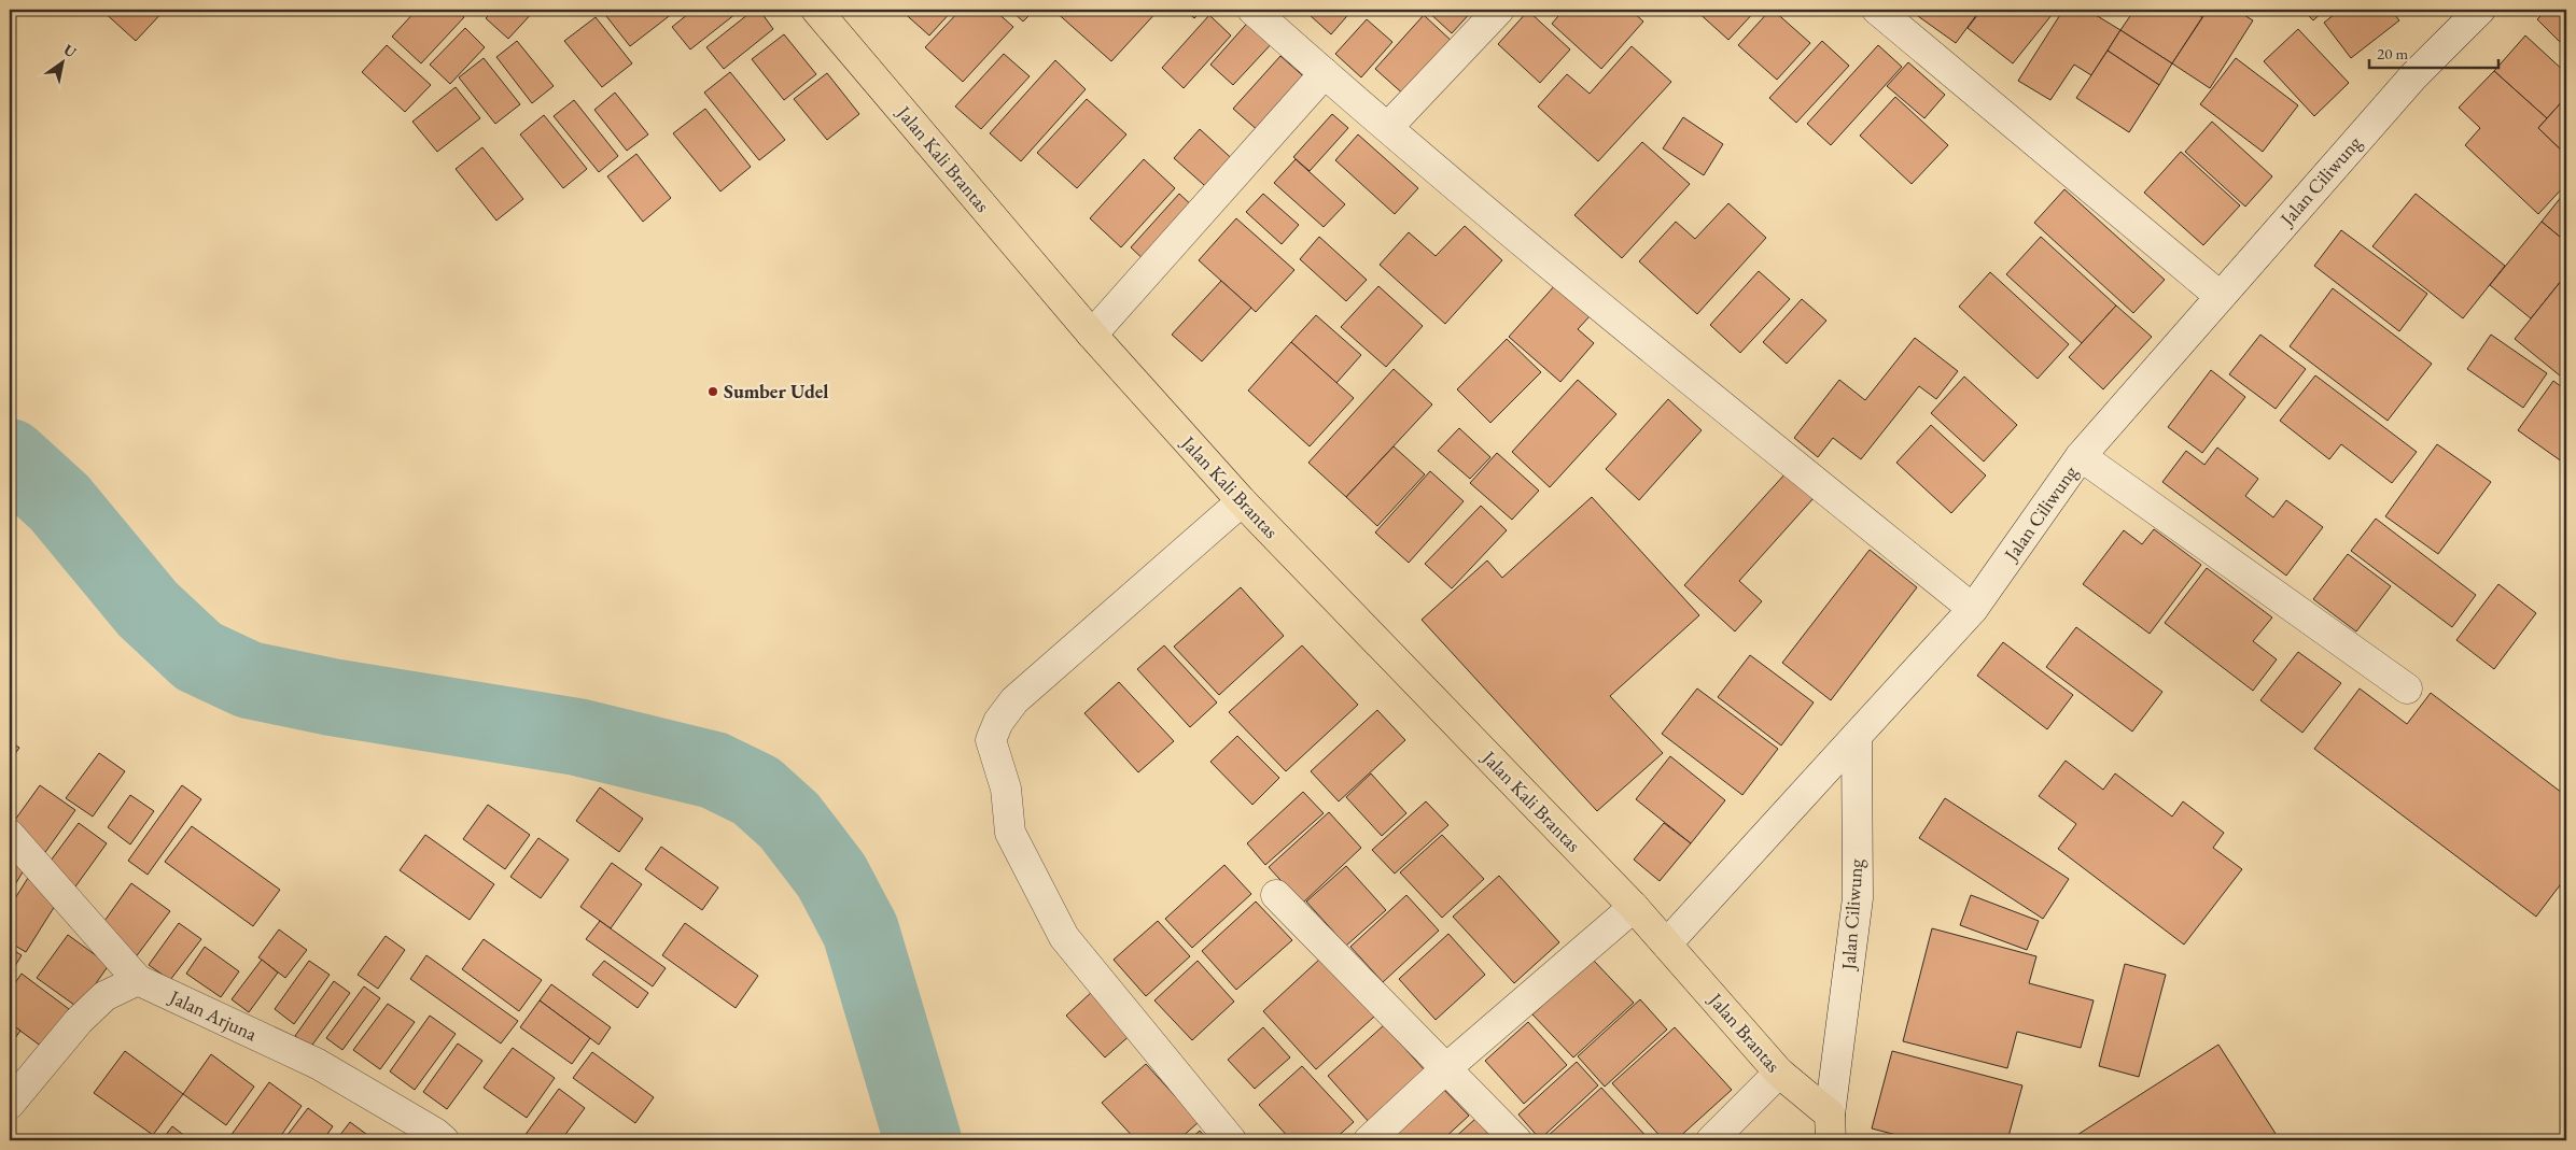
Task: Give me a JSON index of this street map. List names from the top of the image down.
{
  "streets": {
    "main road": ["Jalan Kali Brantas", "Jalan Brantas"],
    "street": ["Jalan Ciliwung", "Jalan Arjuna"]
  },
  "crossings": [
    ["Jalan Kali Brantas", "Jalan Brantas"],
    ["Jalan Ciliwung", "Jalan Brantas"]
  ],
  "places": ["Sumber Udel"],
  "scale_bar": "20 m",
  "north": "top right"
}
